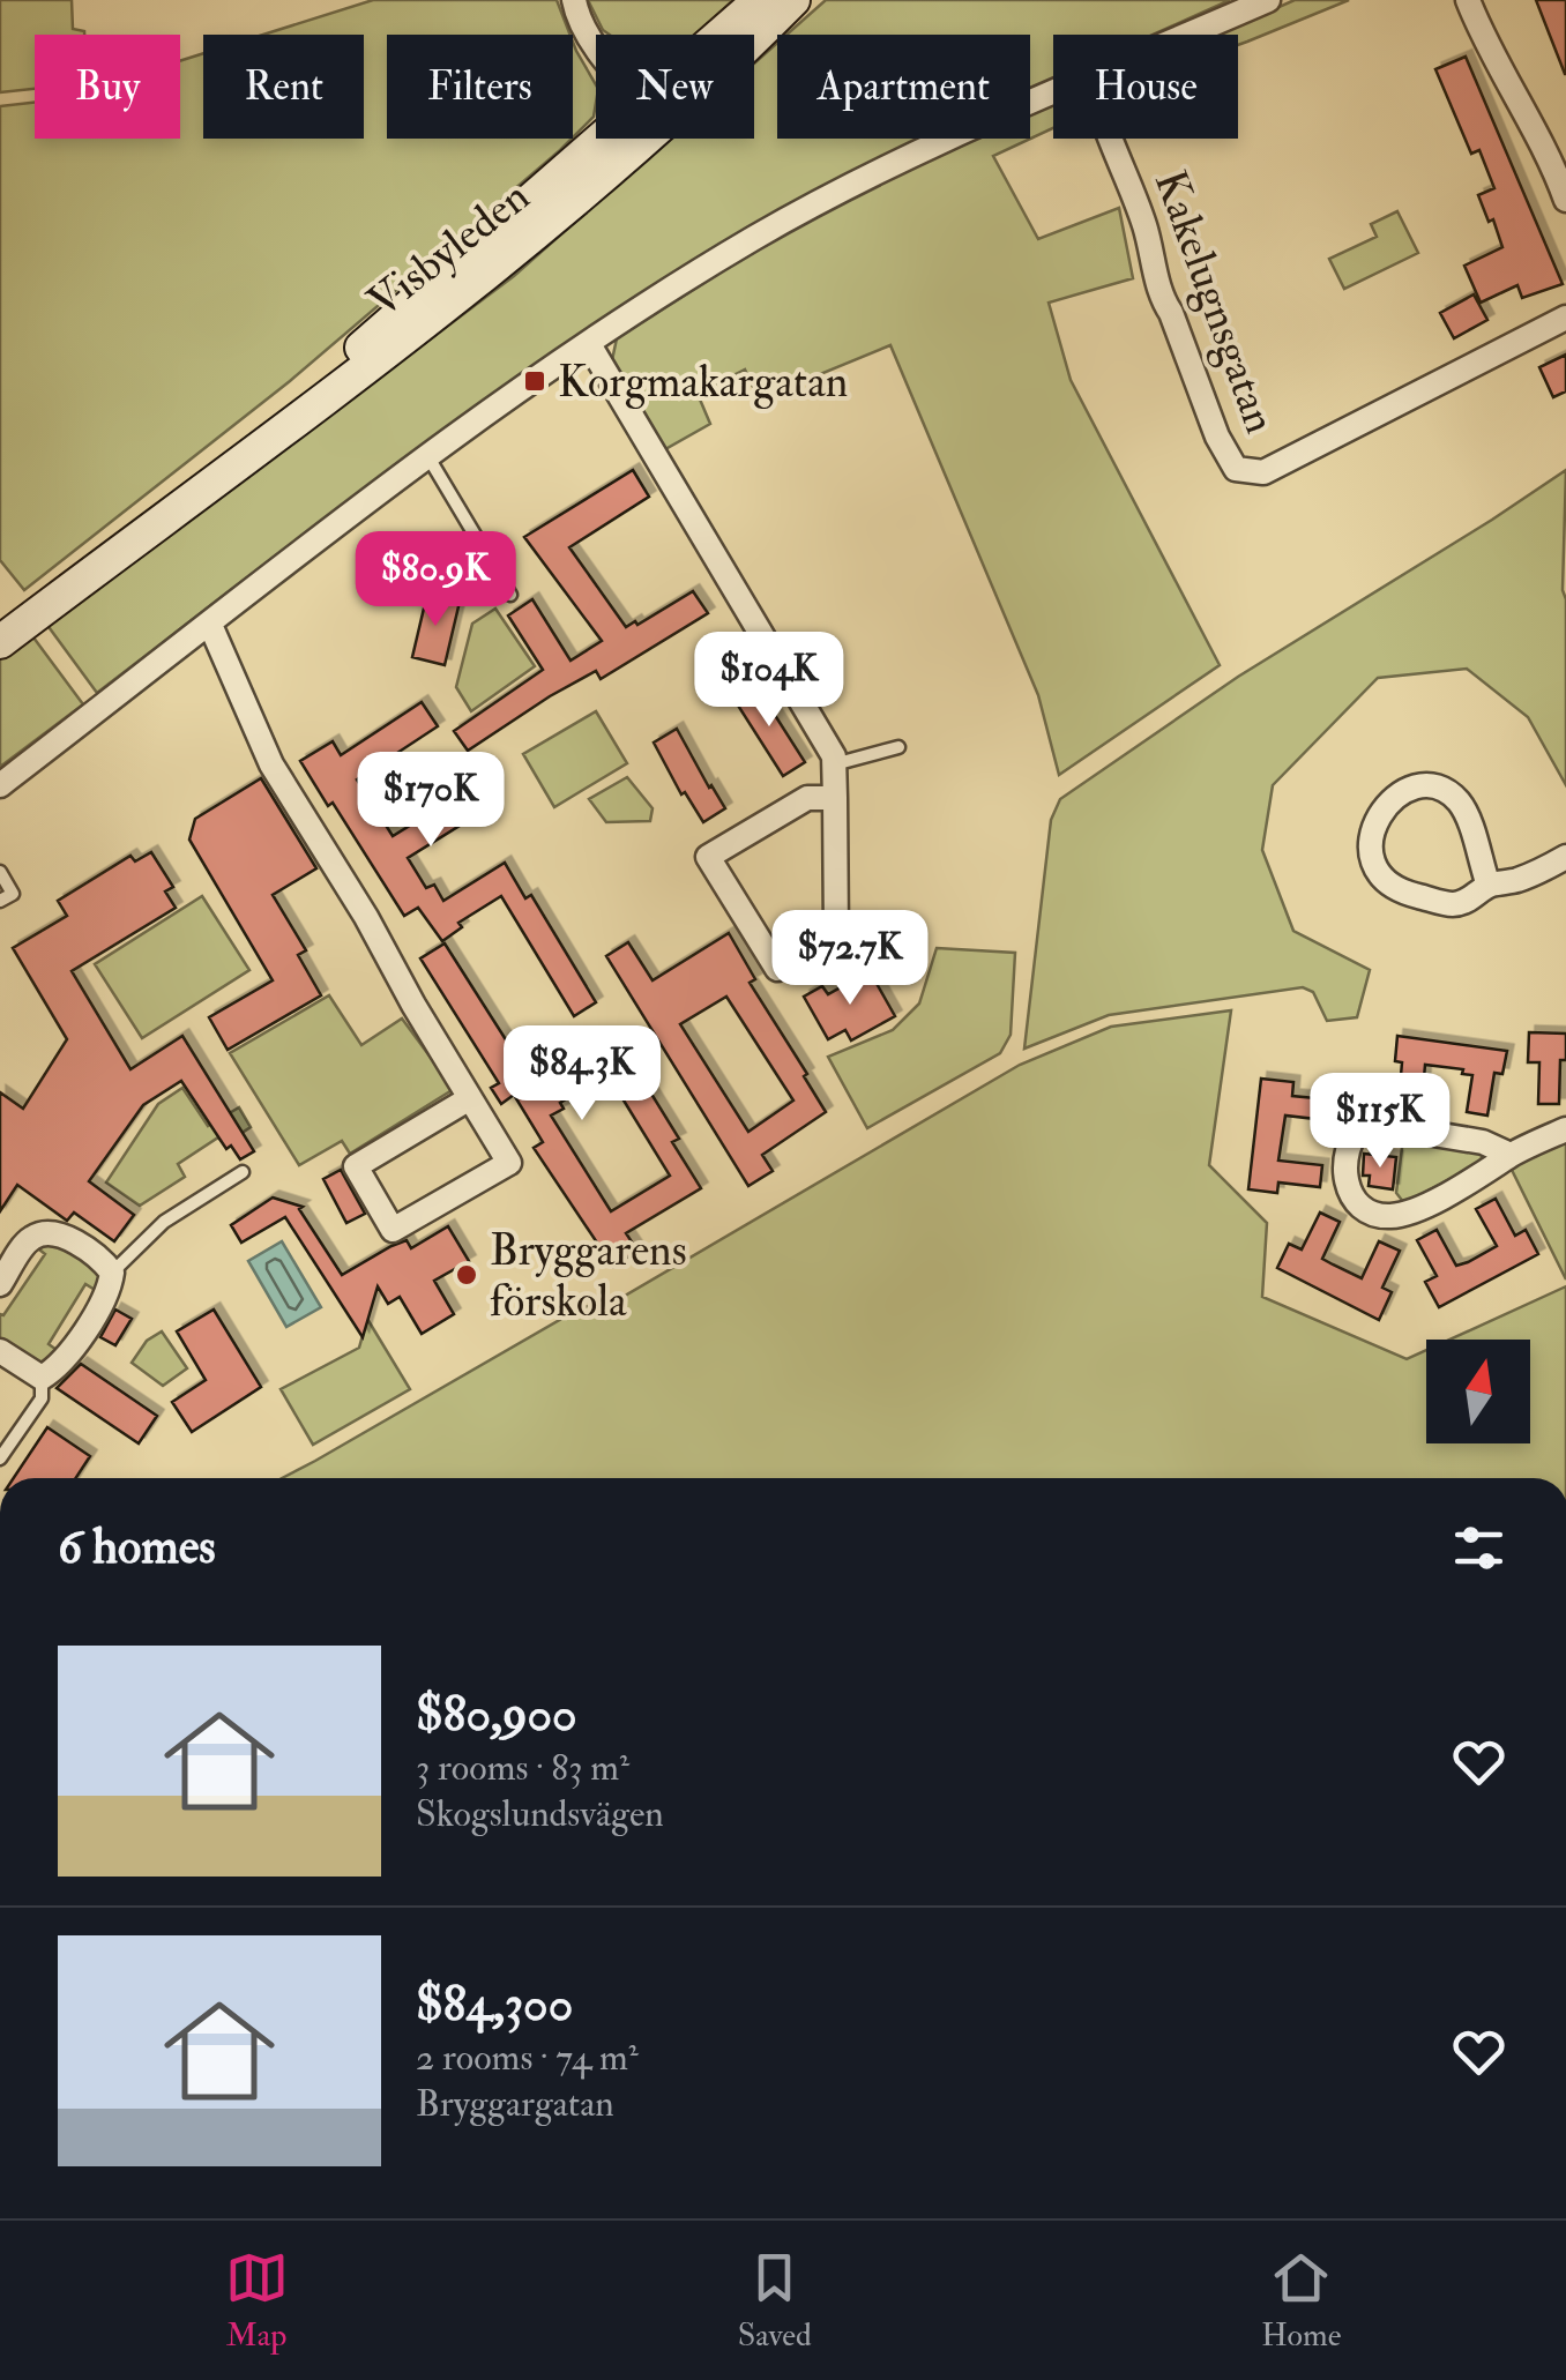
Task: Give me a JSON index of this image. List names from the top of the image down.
{
  "streets": {
    "main road": ["Visbyleden"],
    "street": ["Kakelugnsgatan"]
  },
  "places": {
    "transit": ["Korgmakargatan"],
    "other": ["Bryggarens förskola"]
  },
  "north": "top",
  "page": {
    "chip": [
      "Buy",
      "Rent",
      "Filters",
      "New",
      "Apartment",
      "House"
    ],
    "price": [
      "$80.9K",
      "$104K",
      "$170K",
      "$72.7K",
      "$84.3K",
      "$115K"
    ],
    "heading": "6 homes",
    "list": [
      {
        "name": "$80,900",
        "note": "3 rooms · 83 m² · Skogslundsvägen"
      },
      {
        "name": "$84,300",
        "note": "2 rooms · 74 m² · Bryggargatan"
      }
    ],
    "tabs": ["Map", "Saved", "Home"]
  }
}
